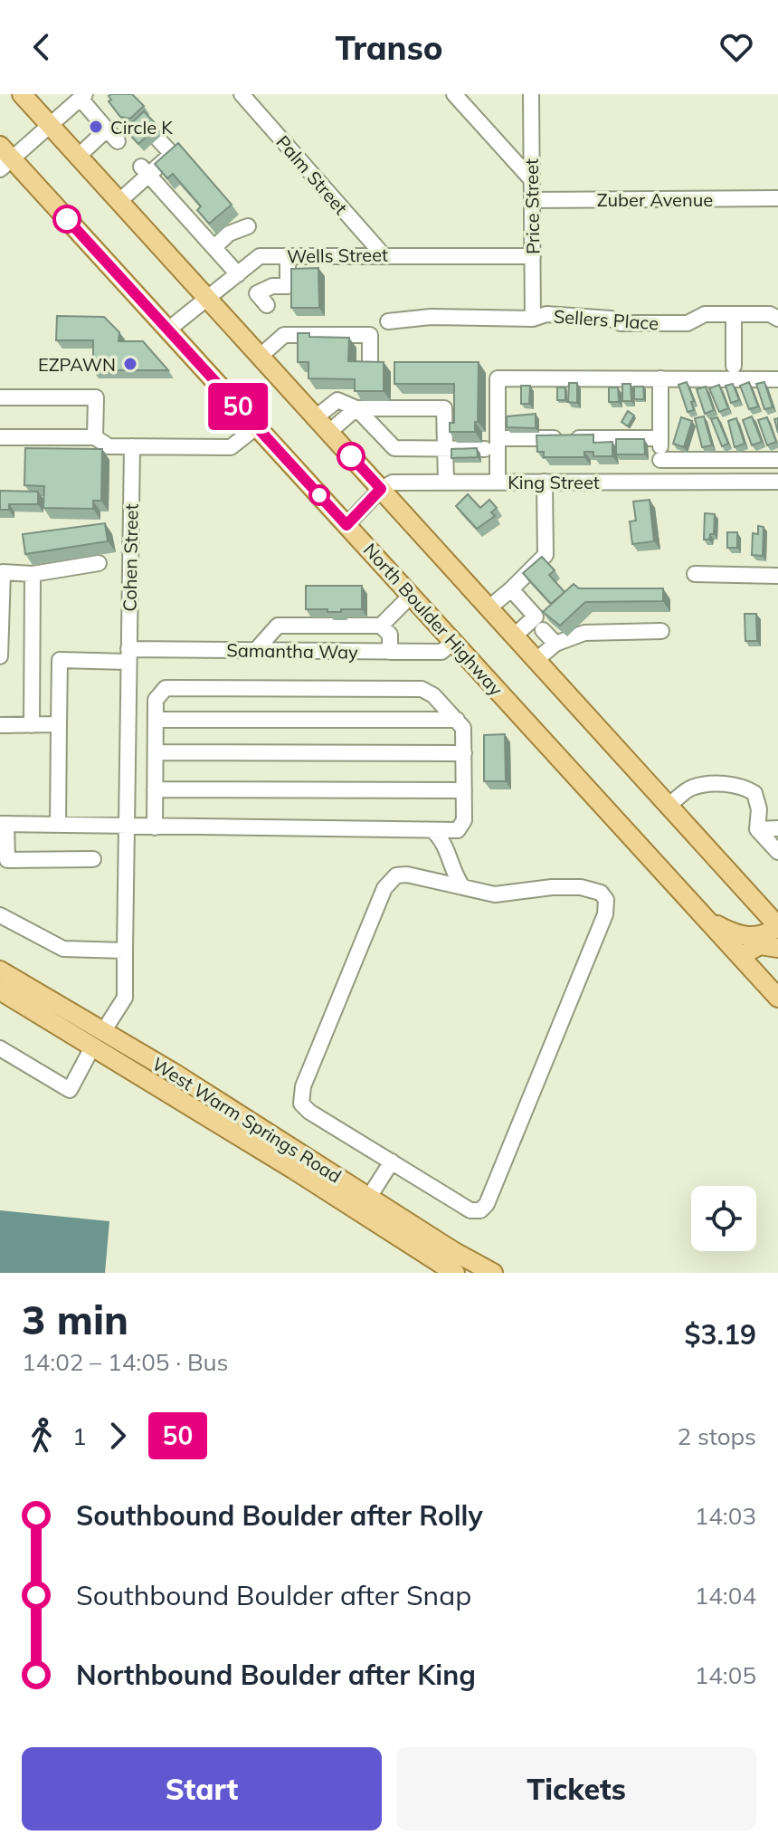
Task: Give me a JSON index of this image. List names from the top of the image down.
{
  "streets": {
    "main road": ["North Boulder Highway", "West Warm Springs Road"],
    "street": [
      "Palm Street",
      "Zuber Avenue",
      "Price Street",
      "Wells Street",
      "Sellers Place",
      "King Street",
      "Cohen Street",
      "Samantha Way"
    ]
  },
  "crossings": [
    ["Palm Street", "Wells Street"],
    ["Zuber Avenue", "Price Street"],
    ["Price Street", "Wells Street"],
    ["Price Street", "Sellers Place"],
    ["Wells Street", "North Boulder Highway"],
    ["Cohen Street", "Samantha Way"],
    ["Cohen Street", "West Warm Springs Road"],
    ["North Boulder Highway", "Samantha Way"]
  ],
  "places": ["Circle K", "EZPAWN"],
  "lines": ["bus line 50"],
  "page": {
    "header": "Transo",
    "on_map": "50",
    "heading": ["3 min", "14:02 – 14:05 · Bus", "$3.19"],
    "legs": ["1", "50", "2 stops"],
    "list": [
      {
        "name": "Southbound Boulder after Rolly",
        "value": "14:03"
      },
      {
        "name": "Southbound Boulder after Snap",
        "value": "14:04"
      },
      {
        "name": "Northbound Boulder after King",
        "value": "14:05"
      }
    ],
    "buttons": ["Start", "Tickets"]
  }
}
